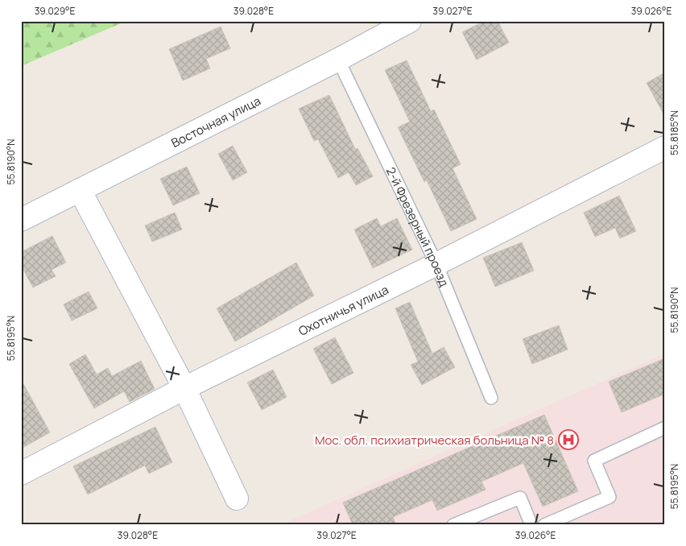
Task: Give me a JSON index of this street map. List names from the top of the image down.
{
  "streets": {
    "street": ["Восточная улица", "Охотничья улица"],
    "lane": ["2-й Фрезерный проезд"]
  },
  "crossings": [
    ["Восточная улица", "2-й Фрезерный проезд"],
    ["2-й Фрезерный проезд", "Охотничья улица"]
  ],
  "places": {
    "hospital": ["Мос. обл. психиатрическая больница № 8"]
  },
  "coordinates": [
    "39.029°E",
    "39.028°E",
    "39.027°E",
    "39.026°E",
    "55.8185°N",
    "55.8190°N",
    "55.8195°N"
  ]
}
